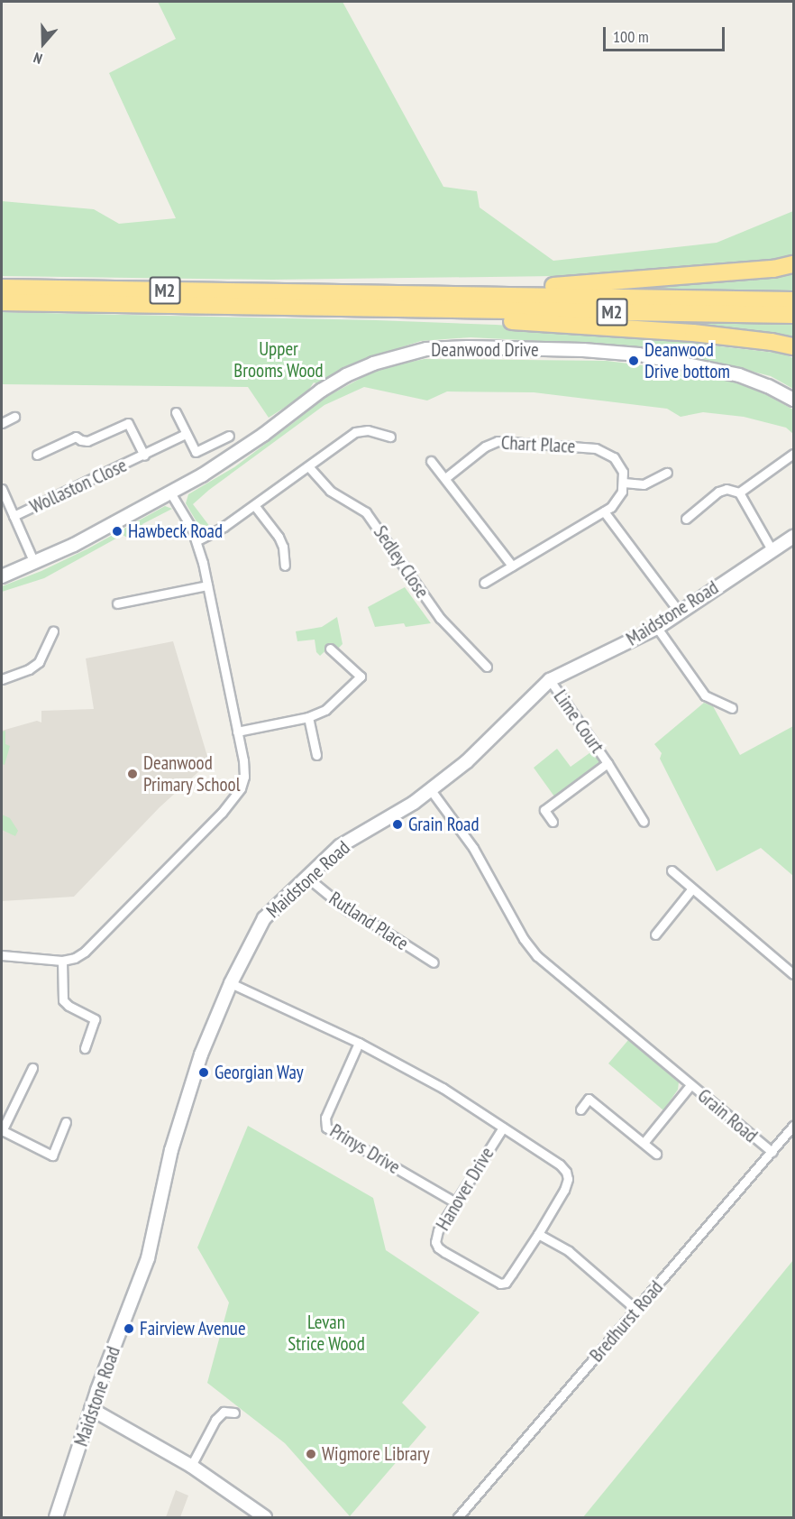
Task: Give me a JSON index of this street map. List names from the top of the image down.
{
  "streets": {
    "highway": ["M2"],
    "street": [
      "Deanwood Drive",
      "Chart Place",
      "Wollaston Close",
      "Sedley Close",
      "Maidstone Road",
      "Lime Court",
      "Rutland Place",
      "Grain Road",
      "Prinys Drive",
      "Hanover Drive",
      "Bredhurst Road"
    ]
  },
  "crossings": [
    ["Maidstone Road", "Lime Court"],
    ["Maidstone Road", "Rutland Place"],
    ["Maidstone Road", "Grain Road"],
    ["Grain Road", "Bredhurst Road"],
    ["Prinys Drive", "Hanover Drive"]
  ],
  "parks": ["Upper Brooms Wood", "Levan Strice Wood"],
  "places": [
    "Deanwood Drive bottom",
    "Hawbeck Road",
    "Deanwood Primary School",
    "Grain Road",
    "Georgian Way",
    "Fairview Avenue",
    "Wigmore Library"
  ],
  "scale_bar": "100 m",
  "north": "bottom"
}
